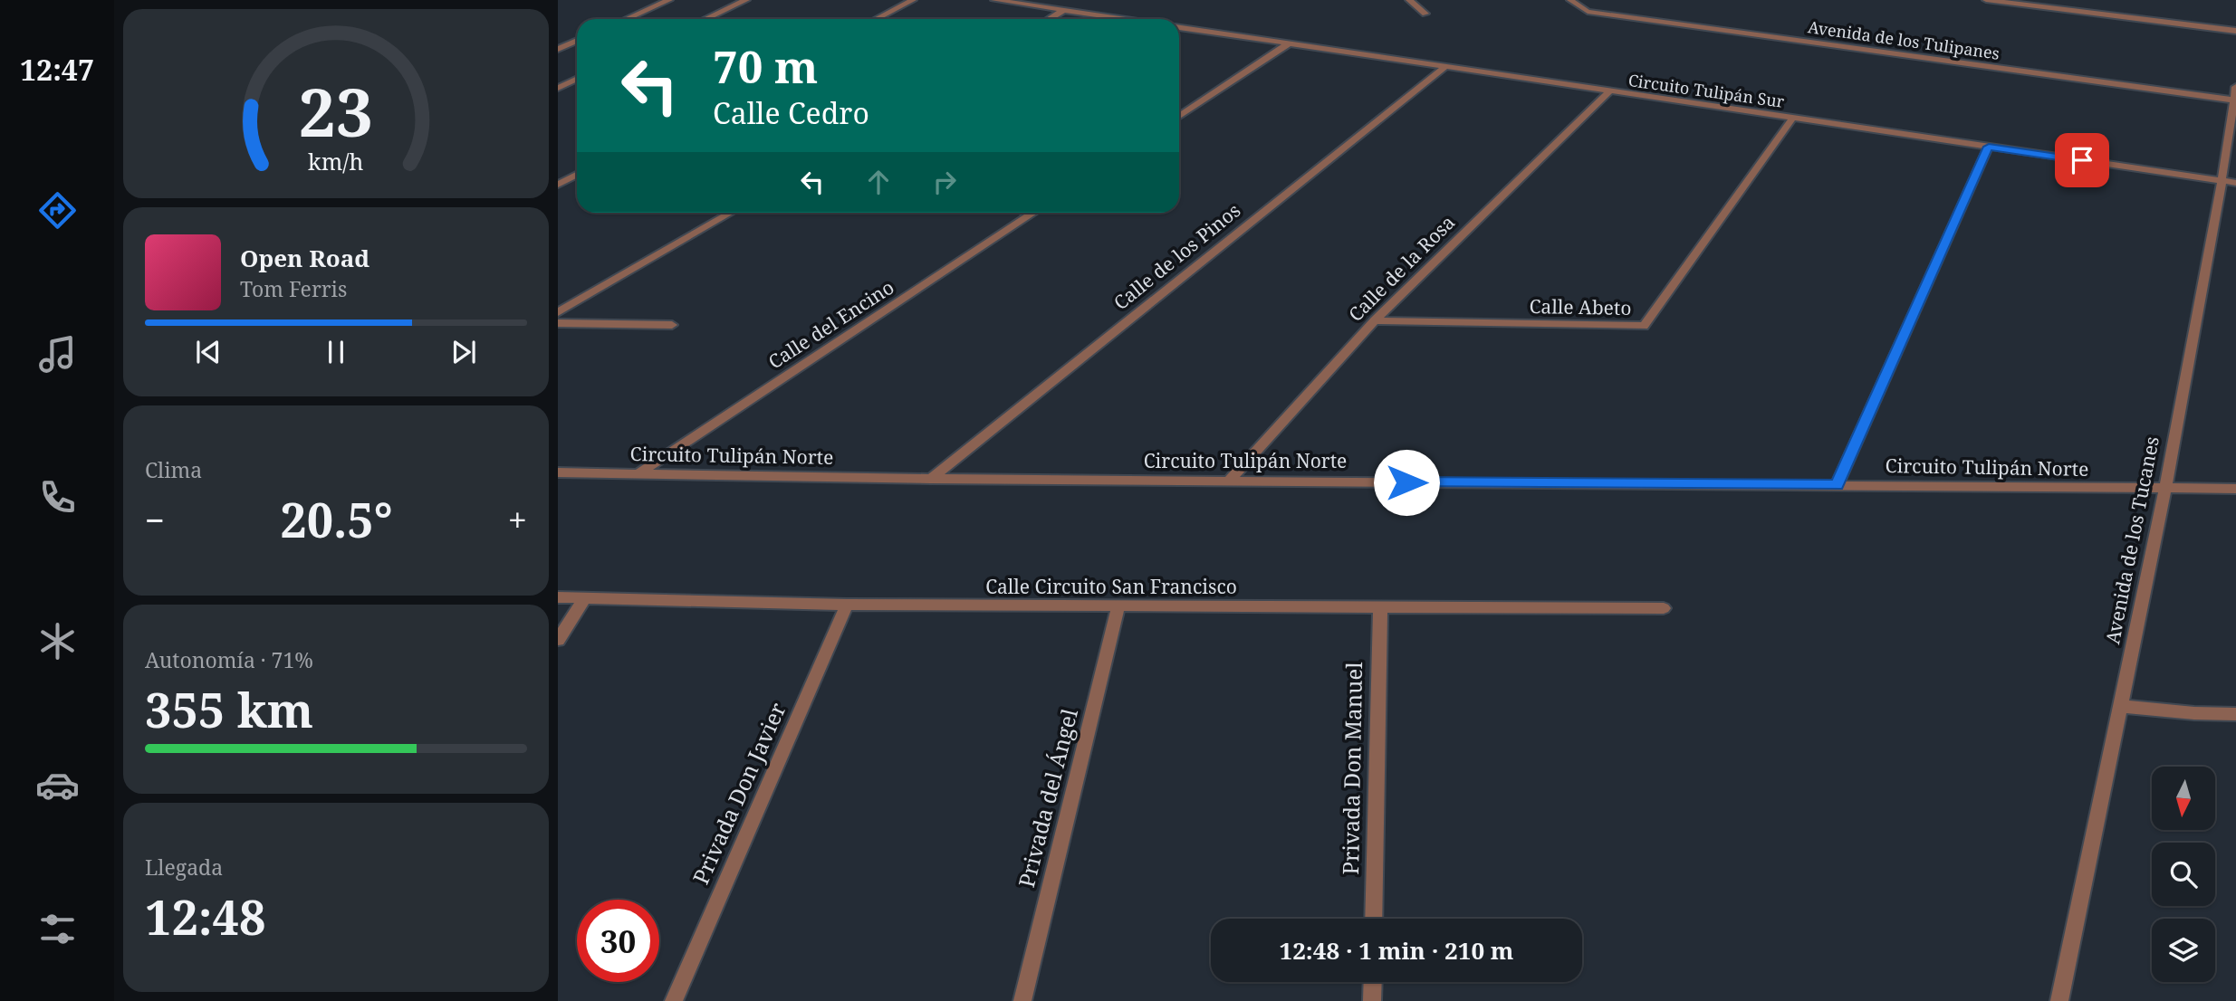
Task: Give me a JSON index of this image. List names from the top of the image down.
{
  "streets": {
    "street": [
      "Avenida de los Tulipanes",
      "Circuito Tulipán Sur",
      "Calle de los Pinos",
      "Calle de la Rosa",
      "Calle Abeto",
      "Calle del Encino",
      "Circuito Tulipán Norte",
      "Avenida de los Tucanes",
      "Calle Circuito San Francisco",
      "Privada Don Manuel",
      "Privada Don Javier",
      "Privada del Ángel"
    ]
  },
  "crossings": [
    ["Avenida de los Tulipanes", "Avenida de los Tucanes"],
    ["Circuito Tulipán Sur", "Calle de los Pinos"],
    ["Circuito Tulipán Sur", "Calle de la Rosa"],
    ["Circuito Tulipán Sur", "Calle Abeto"],
    ["Circuito Tulipán Sur", "Avenida de los Tucanes"],
    ["Calle de los Pinos", "Circuito Tulipán Norte"],
    ["Calle de la Rosa", "Calle Abeto"],
    ["Calle de la Rosa", "Circuito Tulipán Norte"],
    ["Calle del Encino", "Circuito Tulipán Norte"],
    ["Circuito Tulipán Norte", "Avenida de los Tucanes"],
    ["Calle Circuito San Francisco", "Privada Don Manuel"],
    ["Calle Circuito San Francisco", "Privada Don Javier"],
    ["Calle Circuito San Francisco", "Privada del Ángel"]
  ],
  "north": "bottom",
  "page": {
    "tabs": "12:47",
    "turn": ["70 m", "Calle Cedro"],
    "song": ["Open Road", "Tom Ferris"],
    "tile": [
      "Clima",
      ["Autonomía · 71%", "355 km"],
      ["Llegada", "12:48"]
    ],
    "heat": ["−", "20.5°", "+"],
    "limit": "30",
    "trip": "12:48 · 1 min · 210 m",
    "gauge": ["23", "km/h"]
  }
}
